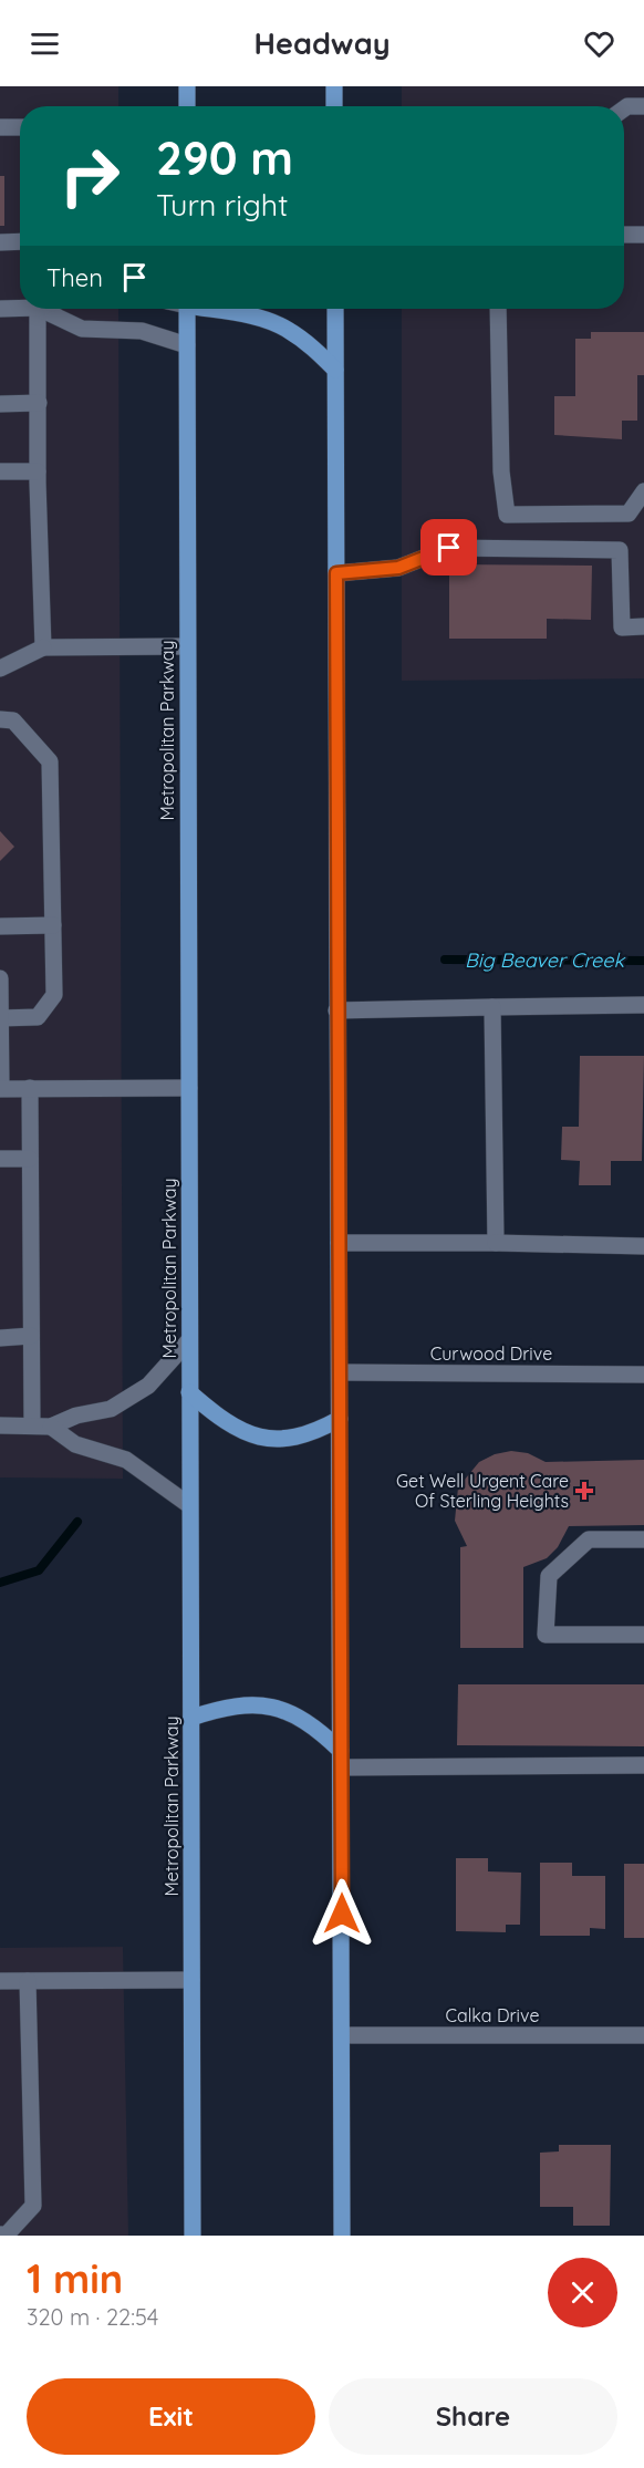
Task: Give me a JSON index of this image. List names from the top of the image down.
{
  "streets": {
    "main road": ["Metropolitan Parkway"],
    "street": ["Curwood Drive", "Calka Drive"]
  },
  "water": ["Big Beaver Creek"],
  "places": {
    "health": ["Get Well Urgent Care Of Sterling Heights"]
  },
  "page": {
    "header": "Headway",
    "turn": ["290 m", "Turn right"],
    "then": "Then",
    "heading": ["1 min", "320 m · 22:54"],
    "buttons": ["Exit", "Share"]
  }
}
